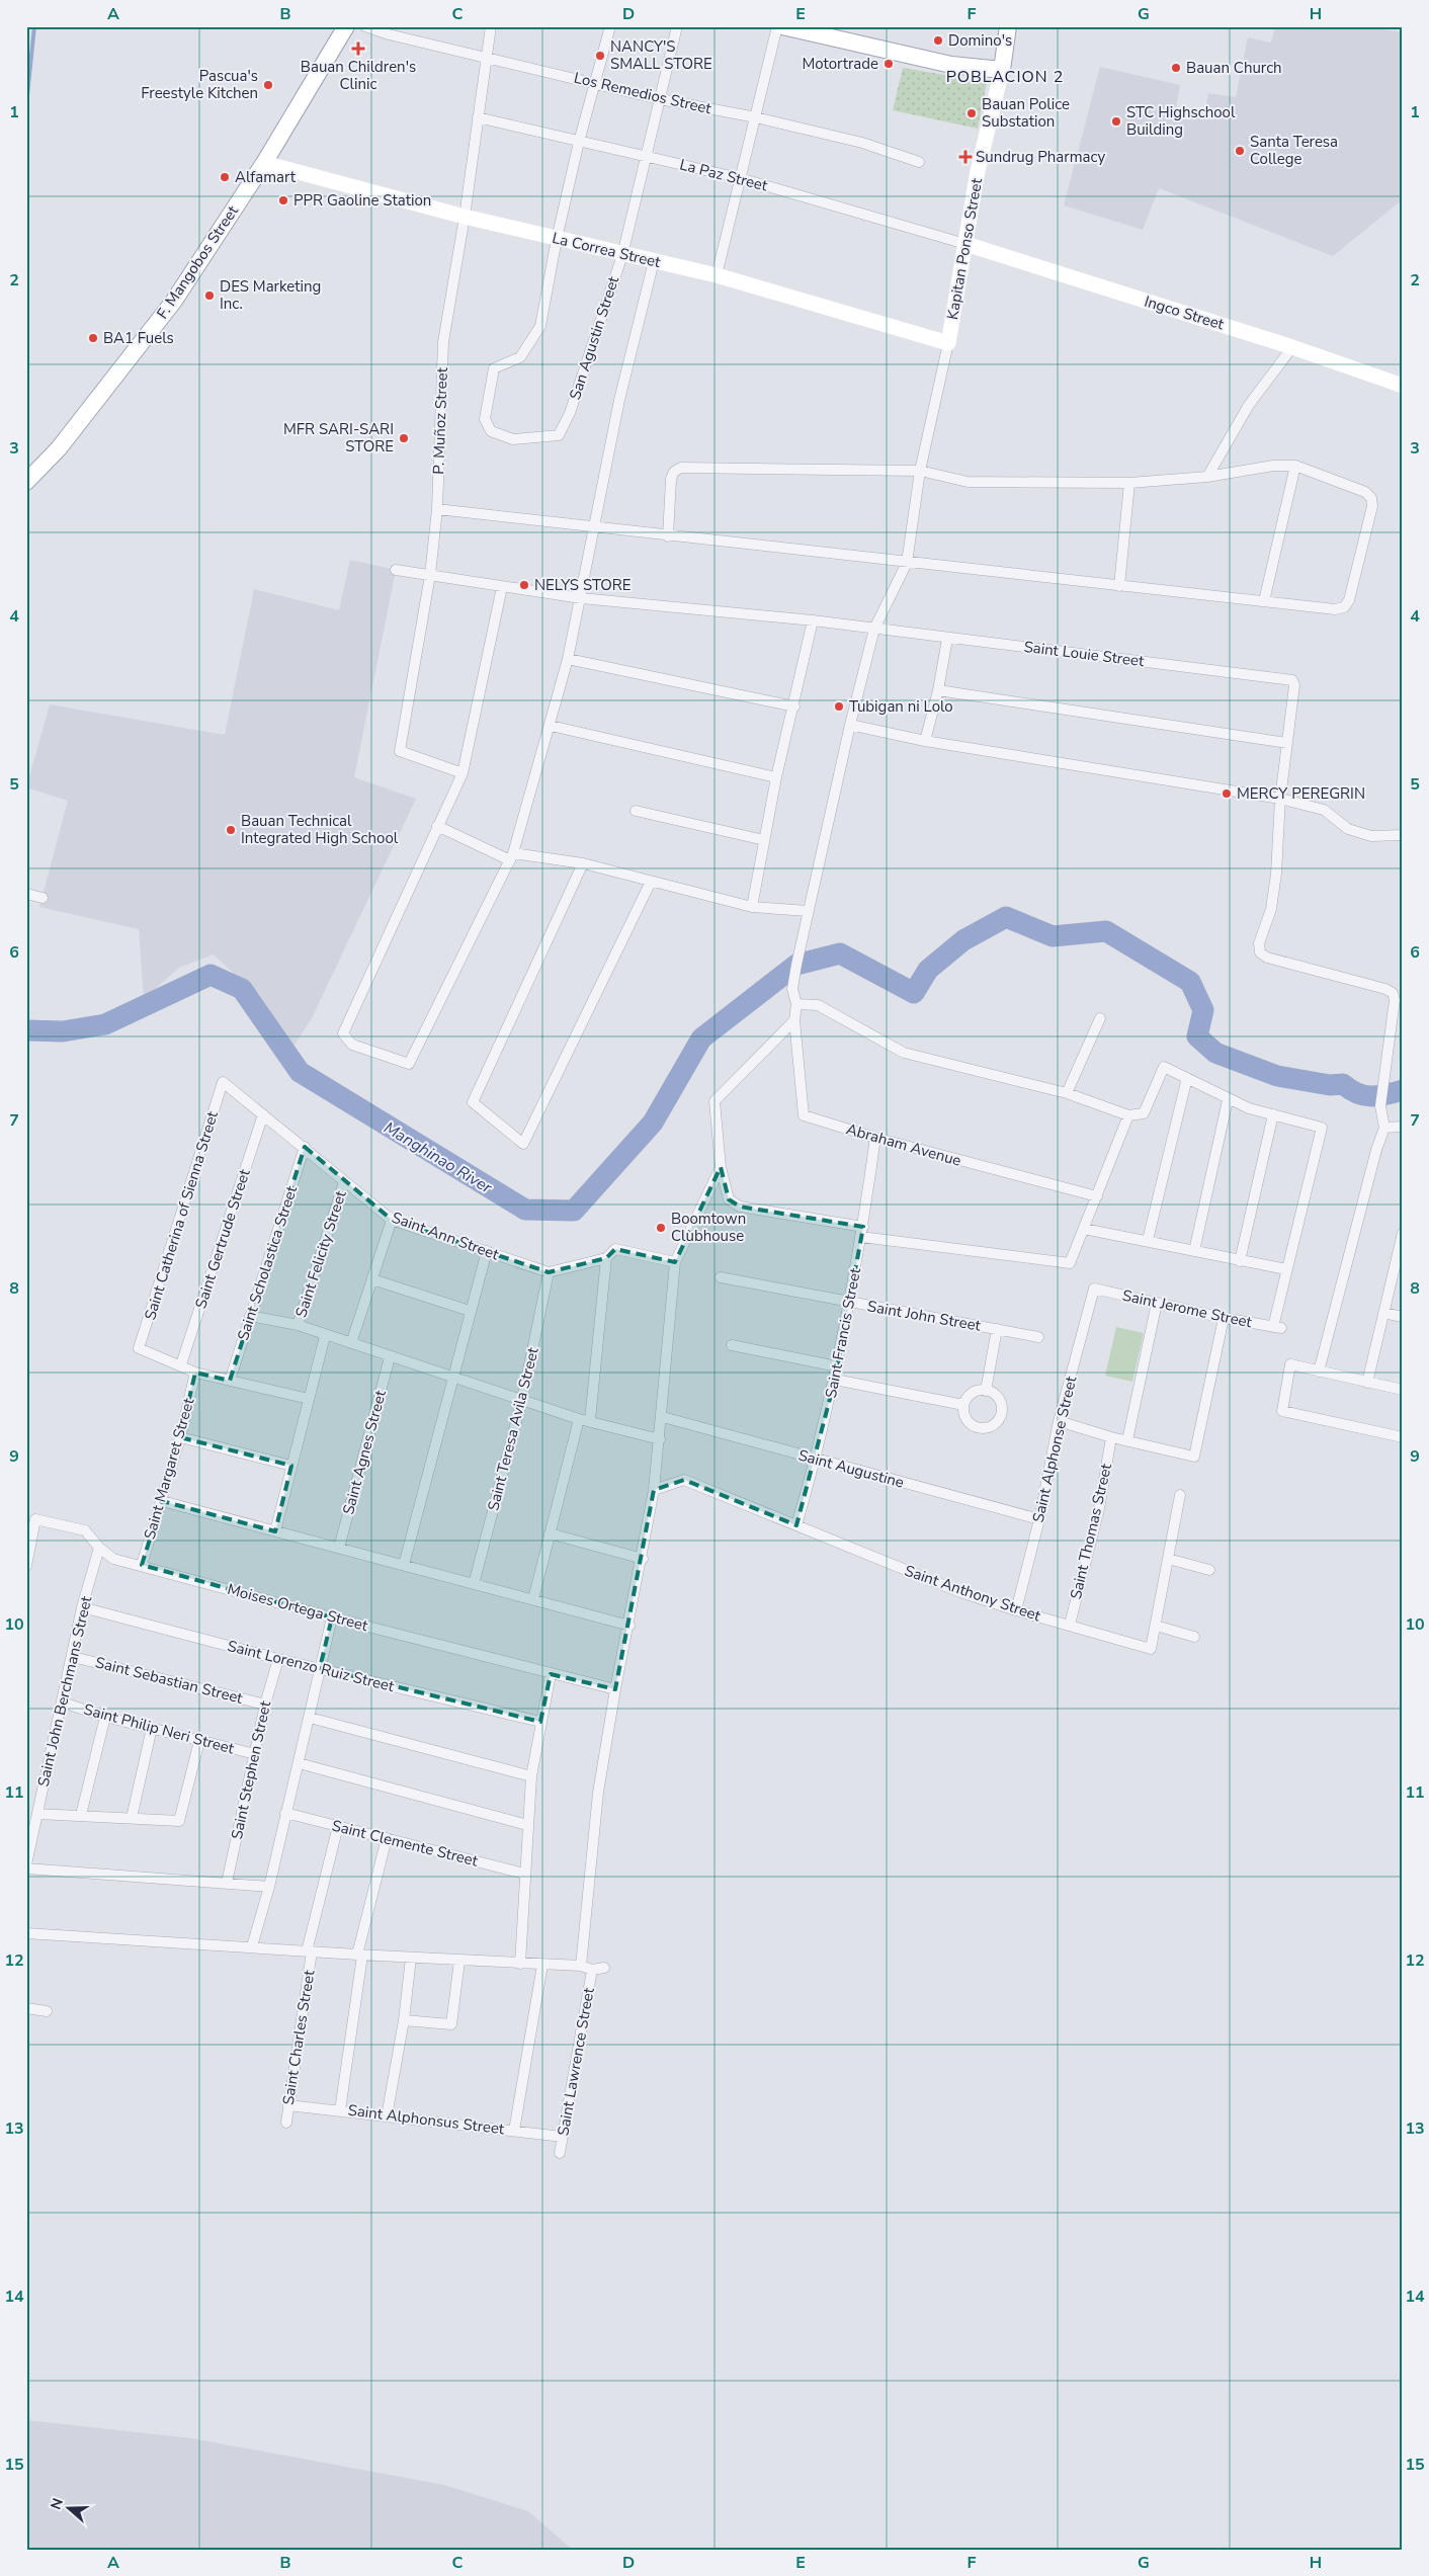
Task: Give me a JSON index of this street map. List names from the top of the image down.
{
  "streets": {
    "main road": ["Kapitan Ponso Street", "F. Mangobos Street"],
    "street": [
      "Los Remedios Street",
      "La Paz Street",
      "La Correa Street",
      "Ingco Street",
      "San Agustin Street",
      "P. Muñoz Street",
      "Saint Louie Street",
      "Abraham Avenue",
      "Saint Catherina of Sienna Street",
      "Saint Ann Street",
      "Saint Gertrude Street",
      "Saint Felicity Street",
      "Saint Scholastica Street",
      "Saint Jerome Street",
      "Saint John Street",
      "Saint Francis Street",
      "Saint Teresa Avila Street",
      "Saint Alphonse Street",
      "Saint Agnes Street",
      "Saint Margaret Street",
      "Saint Augustine",
      "Saint Thomas Street",
      "Saint Anthony Street",
      "Moises Ortega Street",
      "Saint Lorenzo Ruiz Street",
      "Saint Sebastian Street",
      "Saint John Berchmans Street",
      "Saint Philip Neri Street",
      "Saint Stephen Street",
      "Saint Clemente Street",
      "Saint Charles Street",
      "Saint Lawrence Street",
      "Saint Alphonsus Street"
    ]
  },
  "crossings": [
    ["Los Remedios Street", "San Agustin Street"],
    ["Los Remedios Street", "P. Muñoz Street"],
    ["La Paz Street", "Kapitan Ponso Street"],
    ["La Paz Street", "Ingco Street"],
    ["La Paz Street", "San Agustin Street"],
    ["La Paz Street", "P. Muñoz Street"],
    ["Kapitan Ponso Street", "La Correa Street"],
    ["Kapitan Ponso Street", "Ingco Street"],
    ["Kapitan Ponso Street", "Saint Louie Street"],
    ["Kapitan Ponso Street", "Abraham Avenue"],
    ["La Correa Street", "F. Mangobos Street"],
    ["La Correa Street", "San Agustin Street"],
    ["La Correa Street", "P. Muñoz Street"],
    ["P. Muñoz Street", "Saint Louie Street"],
    ["Abraham Avenue", "Saint Francis Street"],
    ["Saint Catherina of Sienna Street", "Saint Ann Street"],
    ["Saint Catherina of Sienna Street", "Saint Gertrude Street"],
    ["Saint Ann Street", "Saint Gertrude Street"],
    ["Saint Ann Street", "Saint Felicity Street"],
    ["Saint Ann Street", "Saint Scholastica Street"],
    ["Saint Ann Street", "Saint Teresa Avila Street"],
    ["Saint Jerome Street", "Saint Alphonse Street"],
    ["Saint John Street", "Saint Francis Street"],
    ["Saint Francis Street", "Saint Augustine"],
    ["Saint Francis Street", "Saint Anthony Street"],
    ["Saint Alphonse Street", "Saint Augustine"],
    ["Saint Alphonse Street", "Saint Anthony Street"],
    ["Saint Margaret Street", "Moises Ortega Street"],
    ["Saint Thomas Street", "Saint Anthony Street"],
    ["Moises Ortega Street", "Saint John Berchmans Street"],
    ["Saint Lorenzo Ruiz Street", "Saint John Berchmans Street"],
    ["Saint Lorenzo Ruiz Street", "Saint Stephen Street"],
    ["Saint Sebastian Street", "Saint John Berchmans Street"],
    ["Saint Sebastian Street", "Saint Stephen Street"],
    ["Saint John Berchmans Street", "Saint Philip Neri Street"],
    ["Saint Philip Neri Street", "Saint Stephen Street"],
    ["Saint Clemente Street", "Saint Charles Street"],
    ["Saint Charles Street", "Saint Alphonsus Street"],
    ["Saint Lawrence Street", "Saint Alphonsus Street"]
  ],
  "districts": ["POBLACION 2"],
  "water": ["Manghinao River"],
  "places": {
    "other": [
      "Domino's",
      "NANCY'S SMALL STORE",
      "Motortrade",
      "Bauan Church",
      "Pascua's Freestyle Kitchen",
      "Bauan Police Substation",
      "STC Highschool Building",
      "Santa Teresa College",
      "Alfamart",
      "PPR Gaoline Station",
      "DES Marketing Inc.",
      "BA1 Fuels",
      "MFR SARI-SARI STORE",
      "NELYS STORE",
      "Tubigan ni Lolo",
      "MERCY PEREGRIN",
      "Bauan Technical Integrated High School",
      "Boomtown Clubhouse"
    ],
    "health": ["Bauan Children's Clinic", "Sundrug Pharmacy"]
  },
  "north": "left",
  "grid": {
    "columns": [
      "A",
      "B",
      "C",
      "D",
      "E",
      "F",
      "G",
      "H"
    ],
    "rows": [
      "1",
      "2",
      "3",
      "4",
      "5",
      "6",
      "7",
      "8",
      "9",
      "10",
      "11",
      "12",
      "13",
      "14",
      "15"
    ]
  }
}
